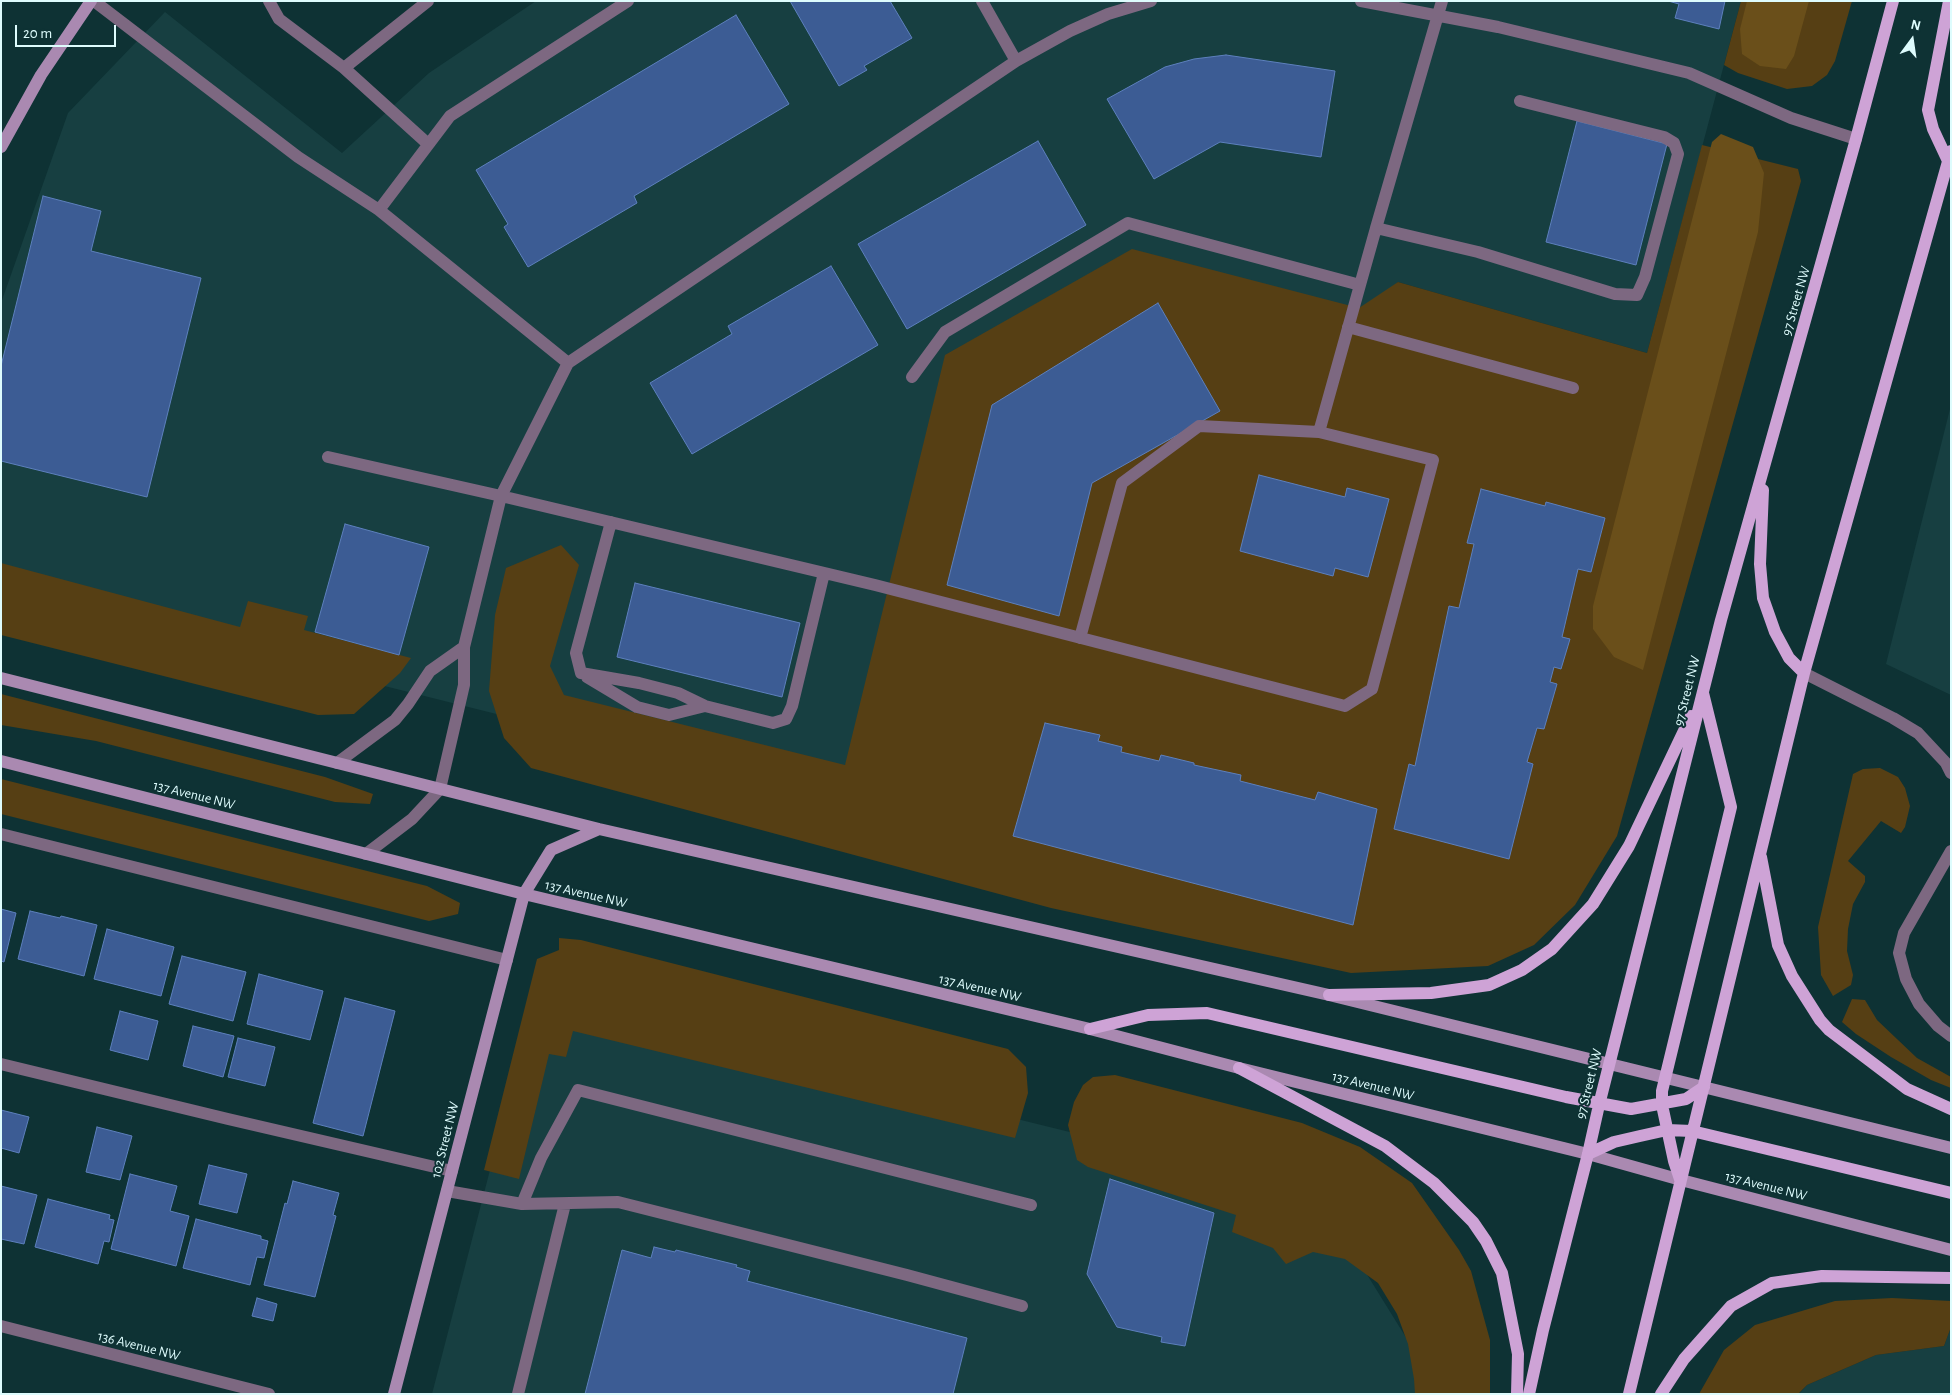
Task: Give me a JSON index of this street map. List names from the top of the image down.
{
  "streets": {
    "main road": ["97 Street NW", "137 Avenue NW", "102 Street NW"],
    "street": ["136 Avenue NW"]
  },
  "crossings": [
    ["97 Street NW", "137 Avenue NW"],
    ["137 Avenue NW", "102 Street NW"]
  ],
  "scale_bar": "20 m",
  "north": "top"
}
